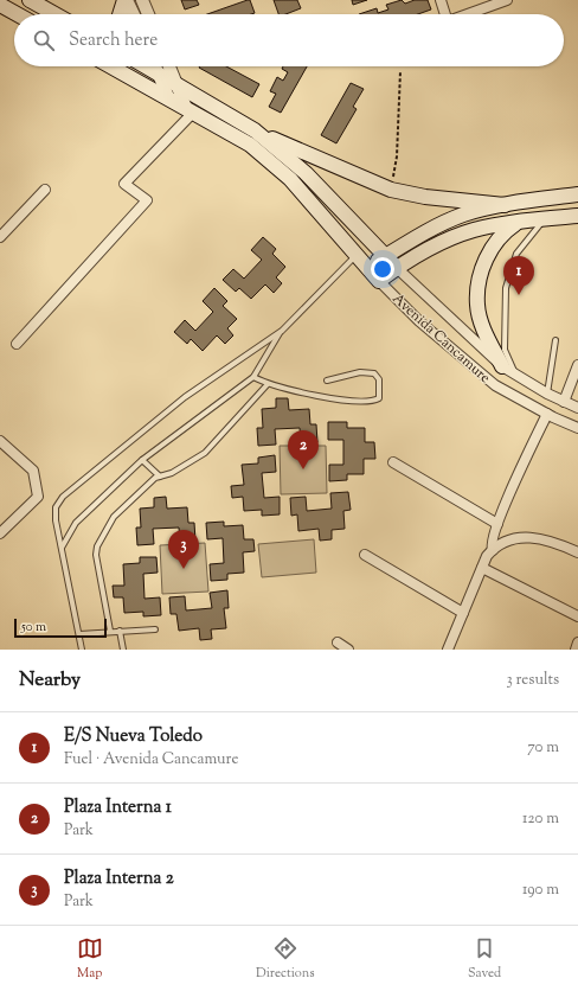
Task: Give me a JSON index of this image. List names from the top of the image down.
{
  "streets": {
    "main road": ["Avenida Cancamure"]
  },
  "scale_bar": "50 m",
  "page": {
    "search": "Search here",
    "pins": ["1", "2", "3"],
    "scale": "50 m",
    "heading": ["Nearby", "3 results"],
    "list": [
      {
        "mark": "1",
        "name": "E/S Nueva Toledo",
        "note": "Fuel · Avenida Cancamure",
        "value": "70 m"
      },
      {
        "mark": "2",
        "name": "Plaza Interna 1",
        "note": "Park",
        "value": "120 m"
      },
      {
        "mark": "3",
        "name": "Plaza Interna 2",
        "note": "Park",
        "value": "190 m"
      }
    ],
    "nav": ["Map", "Directions", "Saved"]
  }
}
